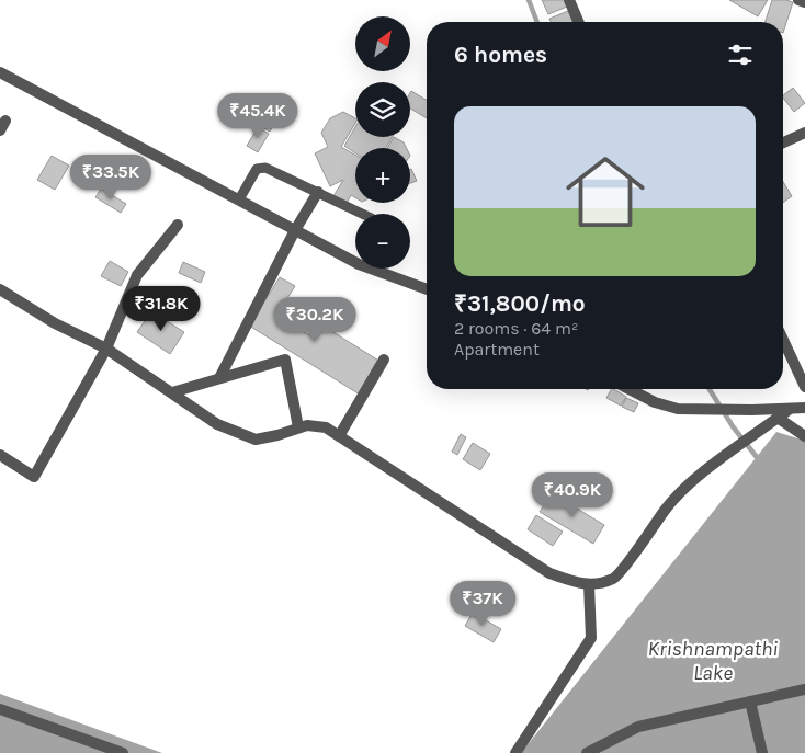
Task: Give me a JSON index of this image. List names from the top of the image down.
{
  "water": ["Krishnampathi Lake"],
  "north": "top right",
  "page": {
    "map_buttons": ["+", "−"],
    "heading": "6 homes",
    "list": [
      {
        "name": "₹31,800/mo",
        "note": "2 rooms · 64 m² · Apartment"
      }
    ],
    "price": [
      "₹45.4K",
      "₹33.5K",
      "₹31.8K",
      "₹30.2K",
      "₹40.9K",
      "₹37K"
    ]
  }
}
